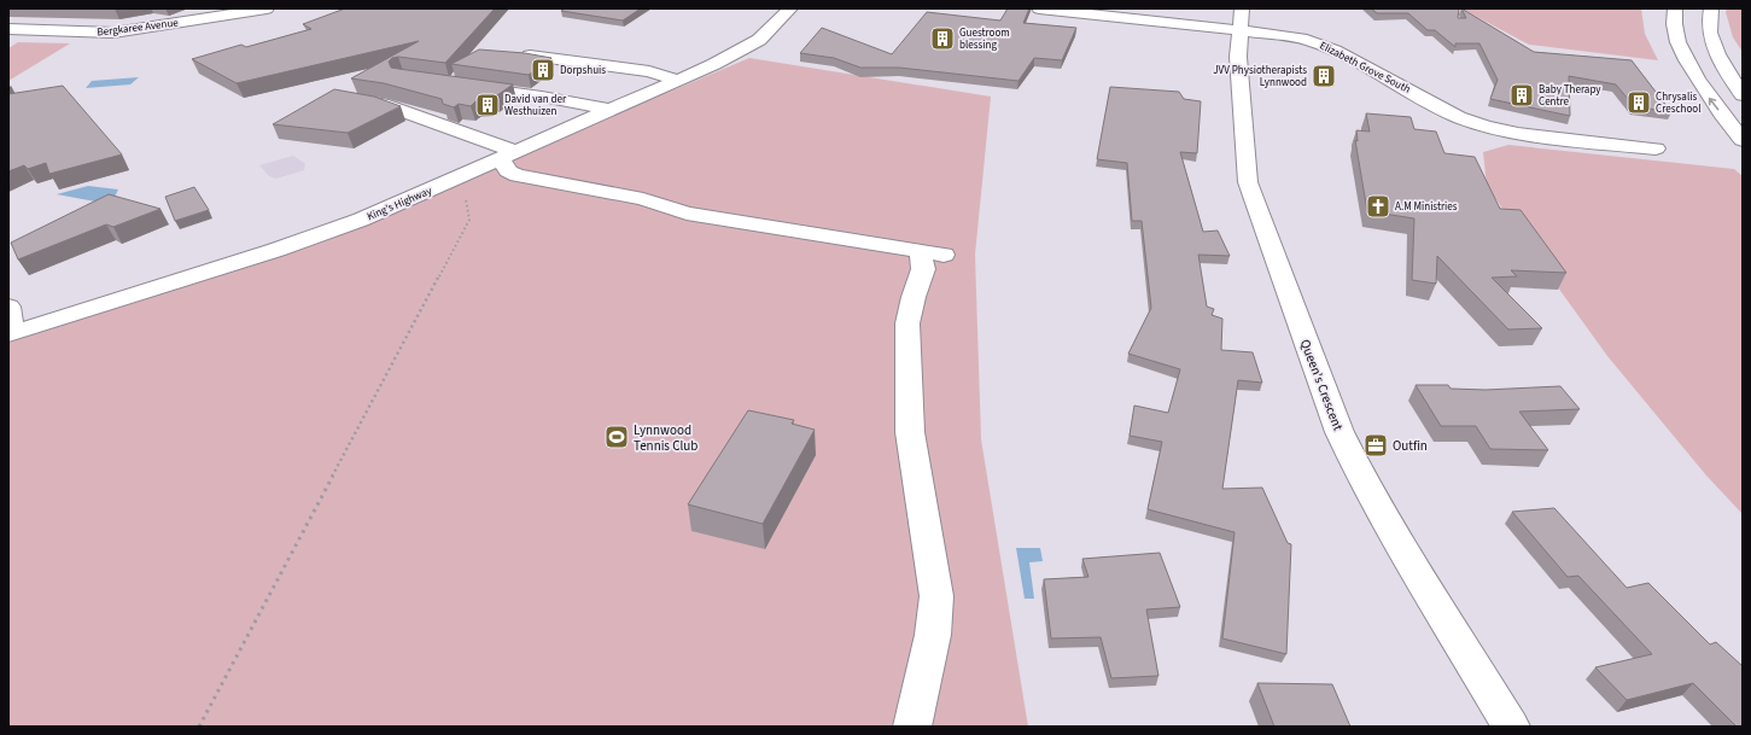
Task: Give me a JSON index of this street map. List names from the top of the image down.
{
  "streets": {
    "street": [
      "Bergkaree Avenue",
      "Elizabeth Grove South",
      "King's Highway",
      "Queen's Crescent"
    ]
  },
  "crossings": [
    ["Elizabeth Grove South", "Queen's Crescent"]
  ],
  "places": {
    "building": [
      "Guestroom blessing",
      "Dorpshuis",
      "JVV Physiotherapists Lynnwood",
      "Baby Therapy Centre",
      "Chrysalis Creschool",
      "David van der Westhuizen"
    ],
    "church": ["A.M Ministries"],
    "sports": ["Lynnwood Tennis Club"],
    "office": ["Outfin"]
  }
}
